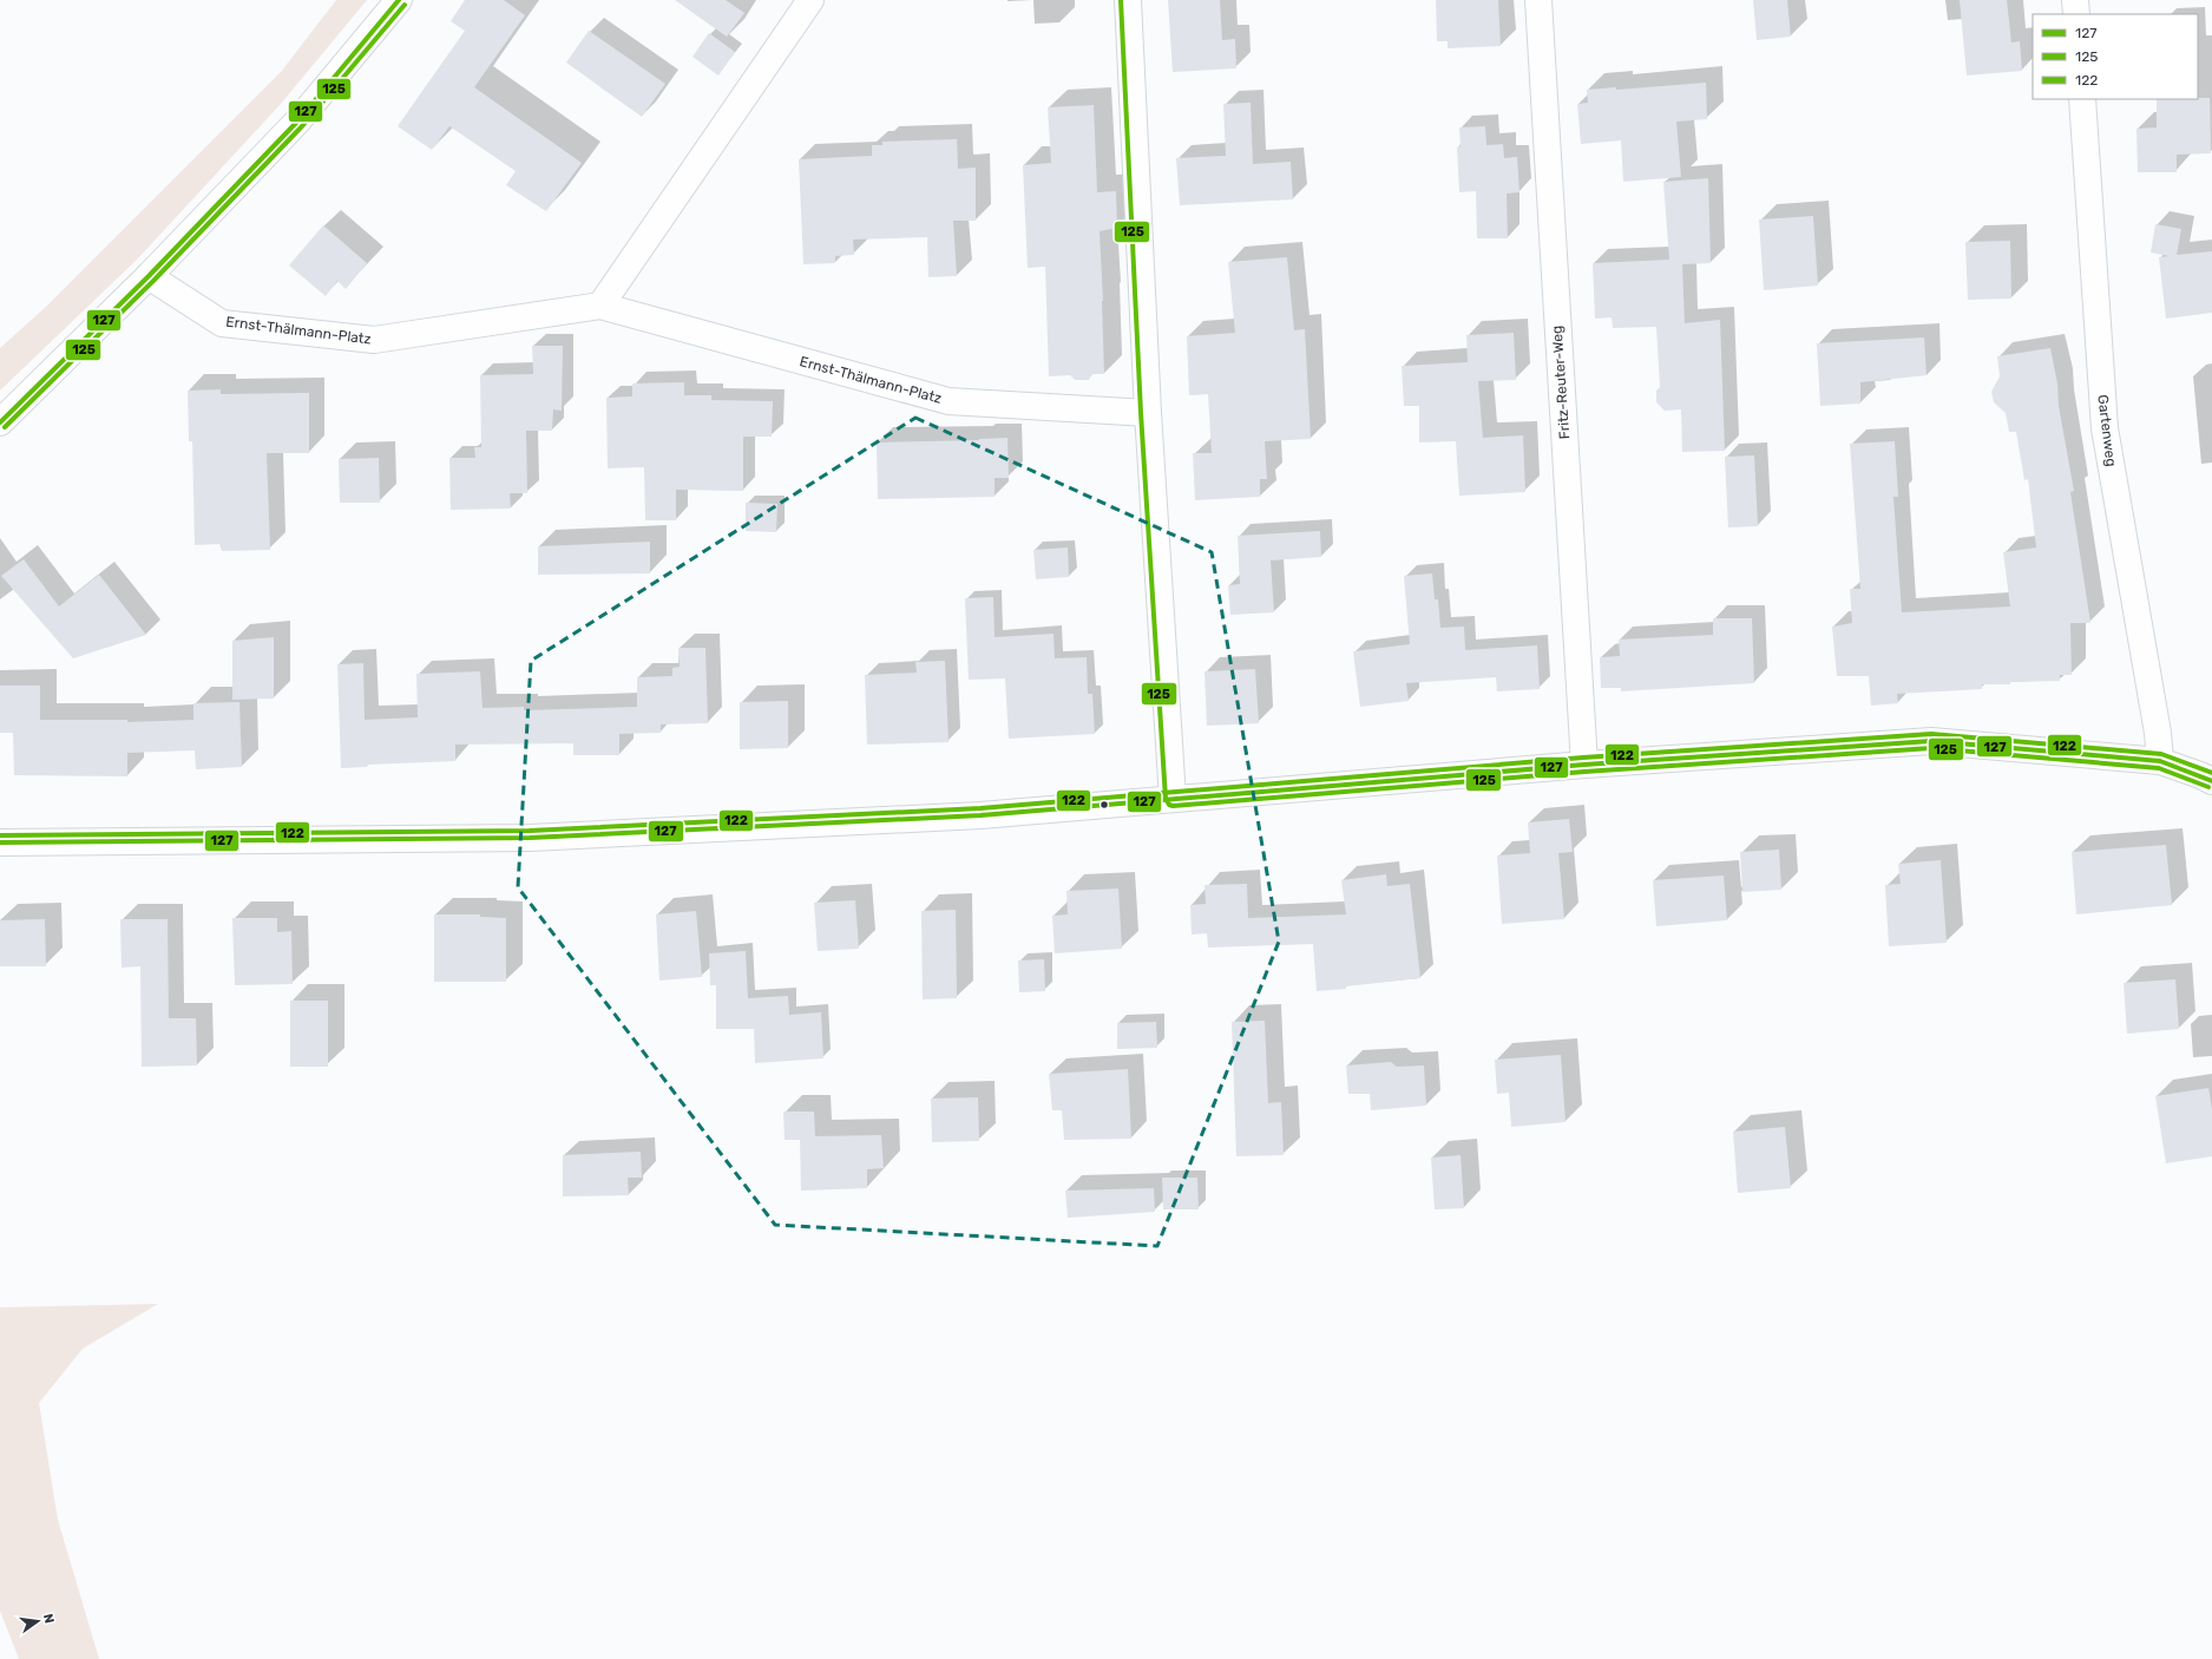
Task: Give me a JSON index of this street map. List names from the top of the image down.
{
  "streets": {
    "street": ["Ernst-Thälmann-Platz", "Fritz-Reuter-Weg", "Gartenweg"]
  },
  "lines": ["transit line 127", "transit line 125", "transit line 122"],
  "legend": ["127", "125", "122"],
  "north": "right"
}
